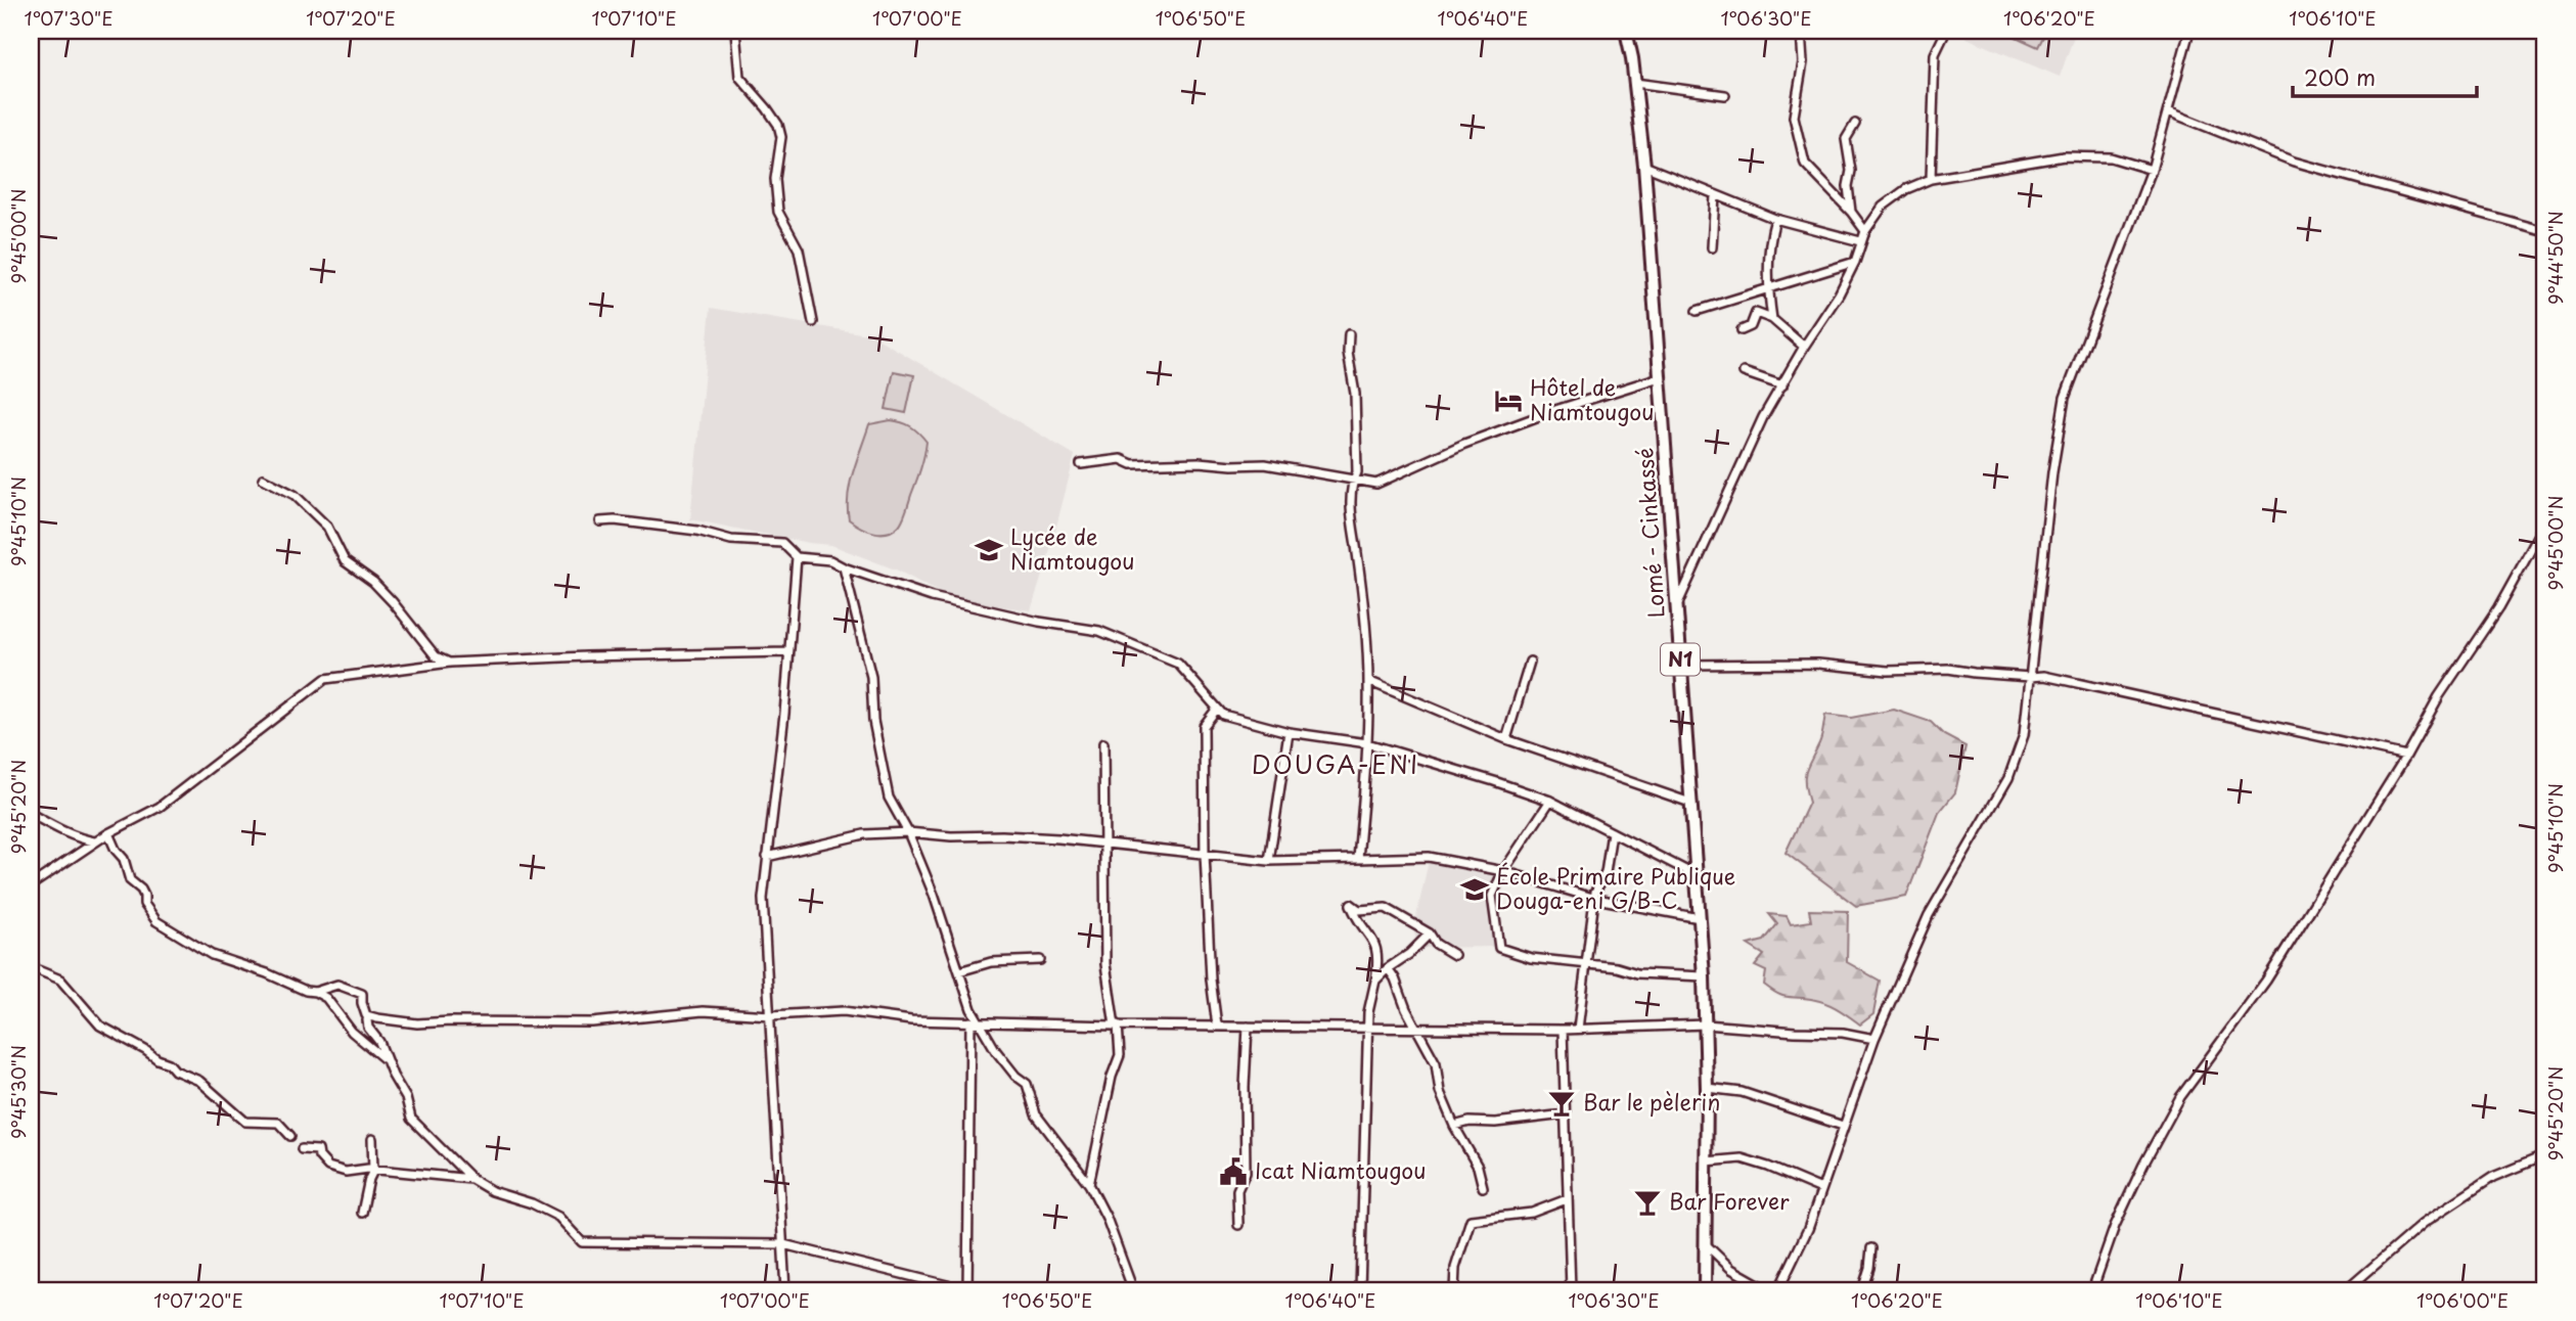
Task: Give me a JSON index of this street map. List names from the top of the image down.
{
  "streets": {
    "highway": ["Lomé - Cinkassé", "N1"]
  },
  "districts": ["DOUGA-ENI"],
  "places": {
    "hotel": ["Hôtel de Niamtougou"],
    "school or university": ["Lycée de Niamtougou", "École Primaire Publique Douga-eni G/B-C"],
    "bar": ["Bar le pèlerin", "Bar Forever"],
    "public building": ["Icat Niamtougou"]
  },
  "scale_bar": "200 m",
  "coordinates": [
    "1°07'30\"E",
    "1°07'20\"E",
    "1°07'10\"E",
    "1°07'00\"E",
    "1°06'50\"E",
    "1°06'40\"E",
    "1°06'30\"E",
    "1°06'20\"E",
    "1°06'10\"E",
    "9°45'00\"N",
    "9°44'50\"N",
    "9°45'10\"N",
    "9°45'20\"N",
    "9°45'30\"N",
    "1°06'00\"E"
  ]
}
